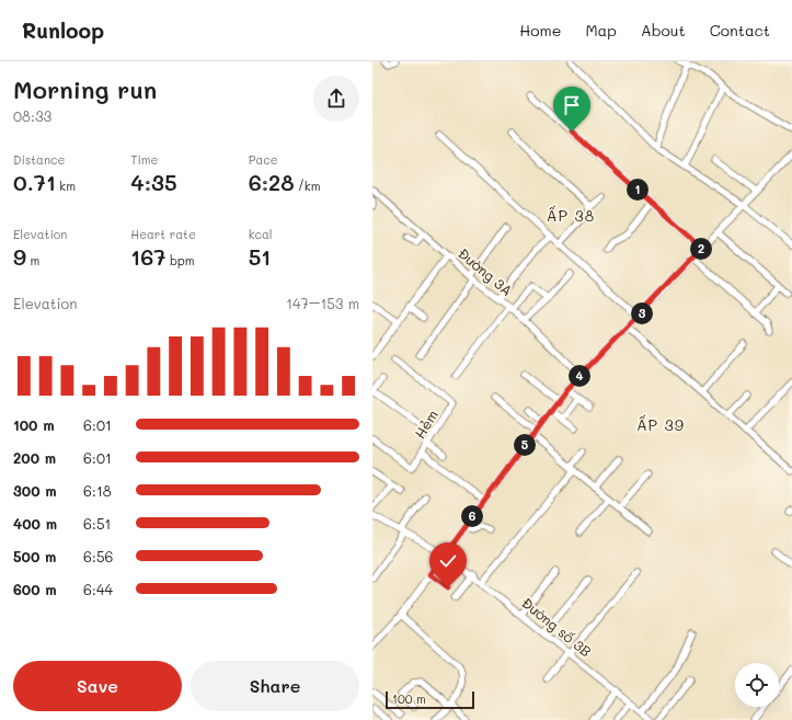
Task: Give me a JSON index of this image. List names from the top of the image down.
{
  "streets": {
    "street": ["Đường 3A", "Hẻm", "Đường số 3B"]
  },
  "districts": ["ẤP 38", "ẤP 39"],
  "scale_bar": "100 m",
  "page": {
    "header": "Runloop",
    "nav": [
      "Home",
      "Map",
      "About",
      "Contact"
    ],
    "heading": ["Morning run", "08:33"],
    "stats": [
      ["Distance", "0.71 km"],
      ["Time", "4:35"],
      ["Pace", "6:28 /km"],
      ["Elevation", "9 m"],
      ["Heart rate", "167 bpm"],
      ["kcal", "51"]
    ],
    "pins": [
      "1",
      "2",
      "3",
      "4",
      "5",
      "6"
    ],
    "chart": ["Elevation", "147–153 m"],
    "list": [
      {
        "name": "100 m",
        "note": "6:01"
      },
      {
        "name": "200 m",
        "note": "6:01"
      },
      {
        "name": "300 m",
        "note": "6:18"
      },
      {
        "name": "400 m",
        "note": "6:51"
      },
      {
        "name": "500 m",
        "note": "6:56"
      },
      {
        "name": "600 m",
        "note": "6:44"
      }
    ],
    "buttons": ["Save", "Share"],
    "scale": "100 m"
  }
}
